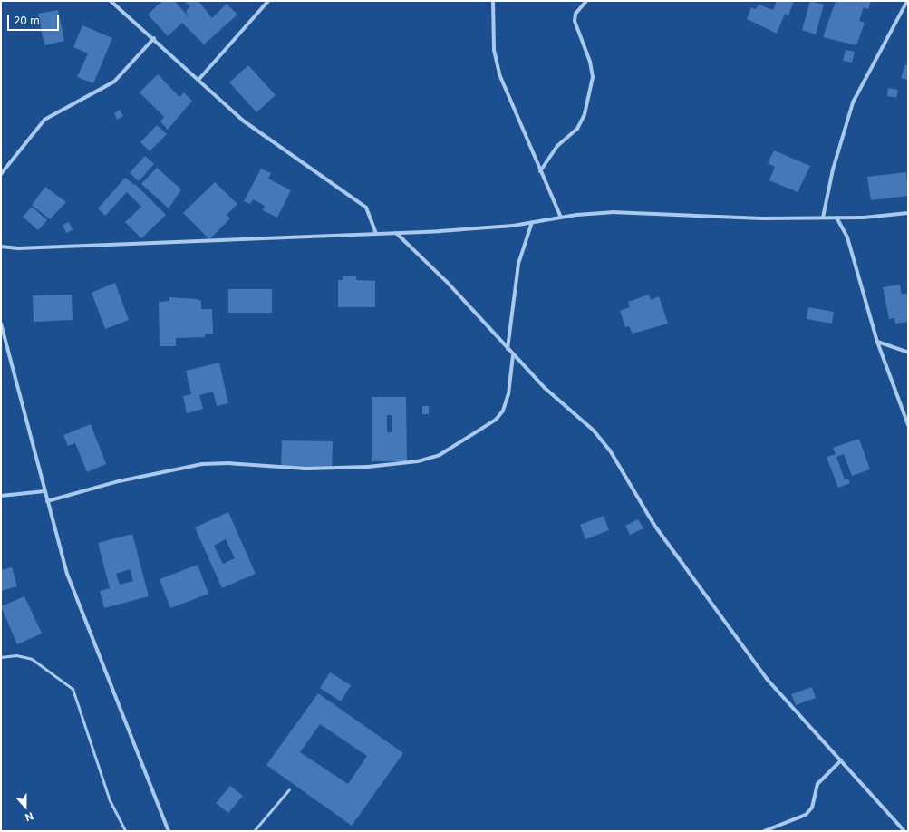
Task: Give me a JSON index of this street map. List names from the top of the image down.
{
  "scale_bar": "20 m",
  "north": "bottom"
}
